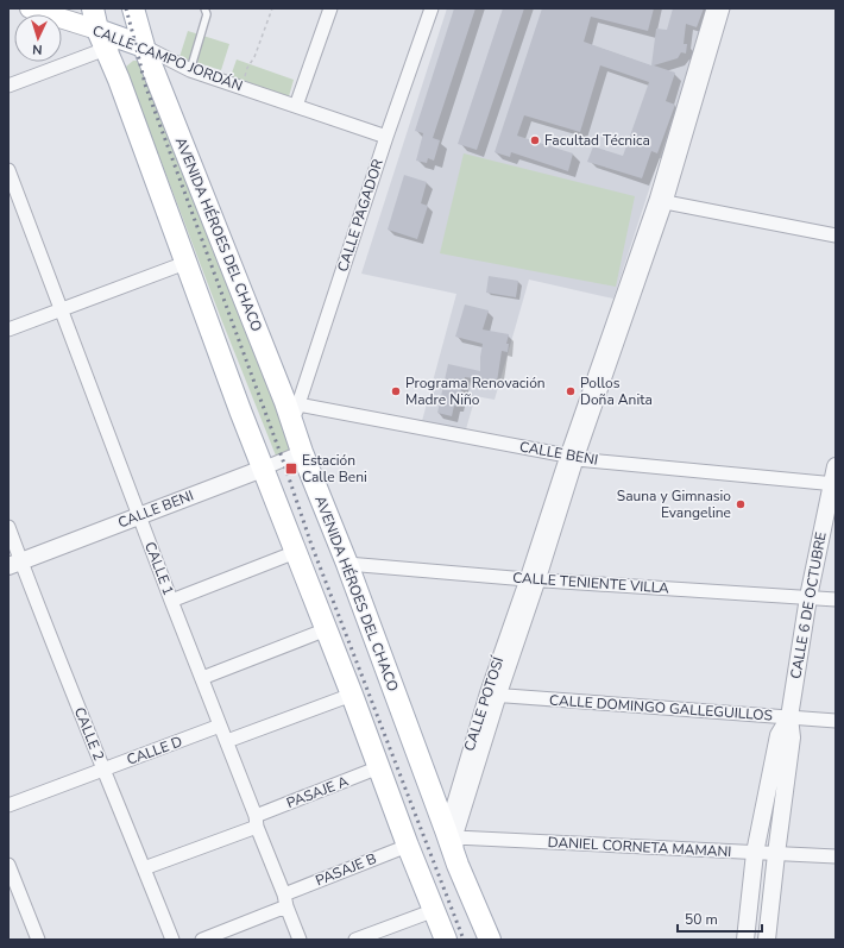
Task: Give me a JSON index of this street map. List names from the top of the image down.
{
  "streets": {
    "main road": ["CALLE CAMPO JORDÁN", "AVENIDA HÉROES DEL CHACO"],
    "street": [
      "CALLE PAGADOR",
      "CALLE BENI",
      "CALLE 1",
      "CALLE TENIENTE VILLA",
      "CALLE 6 DE OCTUBRE",
      "CALLE POTOSÍ",
      "CALLE DOMINGO GALLEGUILLOS",
      "CALLE 2",
      "CALLE D",
      "PASAJE A",
      "DANIEL CORNETA MAMANI",
      "PASAJE B"
    ]
  },
  "crossings": [
    ["CALLE CAMPO JORDÁN", "CALLE PAGADOR"],
    ["CALLE CAMPO JORDÁN", "AVENIDA HÉROES DEL CHACO"],
    ["CALLE PAGADOR", "AVENIDA HÉROES DEL CHACO"],
    ["CALLE PAGADOR", "CALLE BENI"],
    ["AVENIDA HÉROES DEL CHACO", "CALLE BENI"],
    ["AVENIDA HÉROES DEL CHACO", "CALLE TENIENTE VILLA"],
    ["AVENIDA HÉROES DEL CHACO", "CALLE POTOSÍ"],
    ["AVENIDA HÉROES DEL CHACO", "DANIEL CORNETA MAMANI"],
    ["CALLE BENI", "CALLE 1"],
    ["CALLE BENI", "CALLE 6 DE OCTUBRE"],
    ["CALLE BENI", "CALLE 2"],
    ["CALLE 1", "CALLE D"],
    ["CALLE 1", "PASAJE A"],
    ["CALLE 1", "PASAJE B"],
    ["CALLE TENIENTE VILLA", "CALLE 6 DE OCTUBRE"],
    ["CALLE TENIENTE VILLA", "CALLE POTOSÍ"],
    ["CALLE 6 DE OCTUBRE", "CALLE DOMINGO GALLEGUILLOS"],
    ["CALLE POTOSÍ", "CALLE DOMINGO GALLEGUILLOS"],
    ["CALLE POTOSÍ", "DANIEL CORNETA MAMANI"],
    ["CALLE 2", "CALLE D"],
    ["CALLE 2", "PASAJE A"]
  ],
  "places": {
    "other": [
      "Facultad Técnica",
      "Programa Renovación Madre Niño",
      "Pollos Doña Anita",
      "Sauna y Gimnasio Evangeline"
    ],
    "transit": ["Estación Calle Beni"]
  },
  "scale_bar": "50 m",
  "north": "bottom"
}
